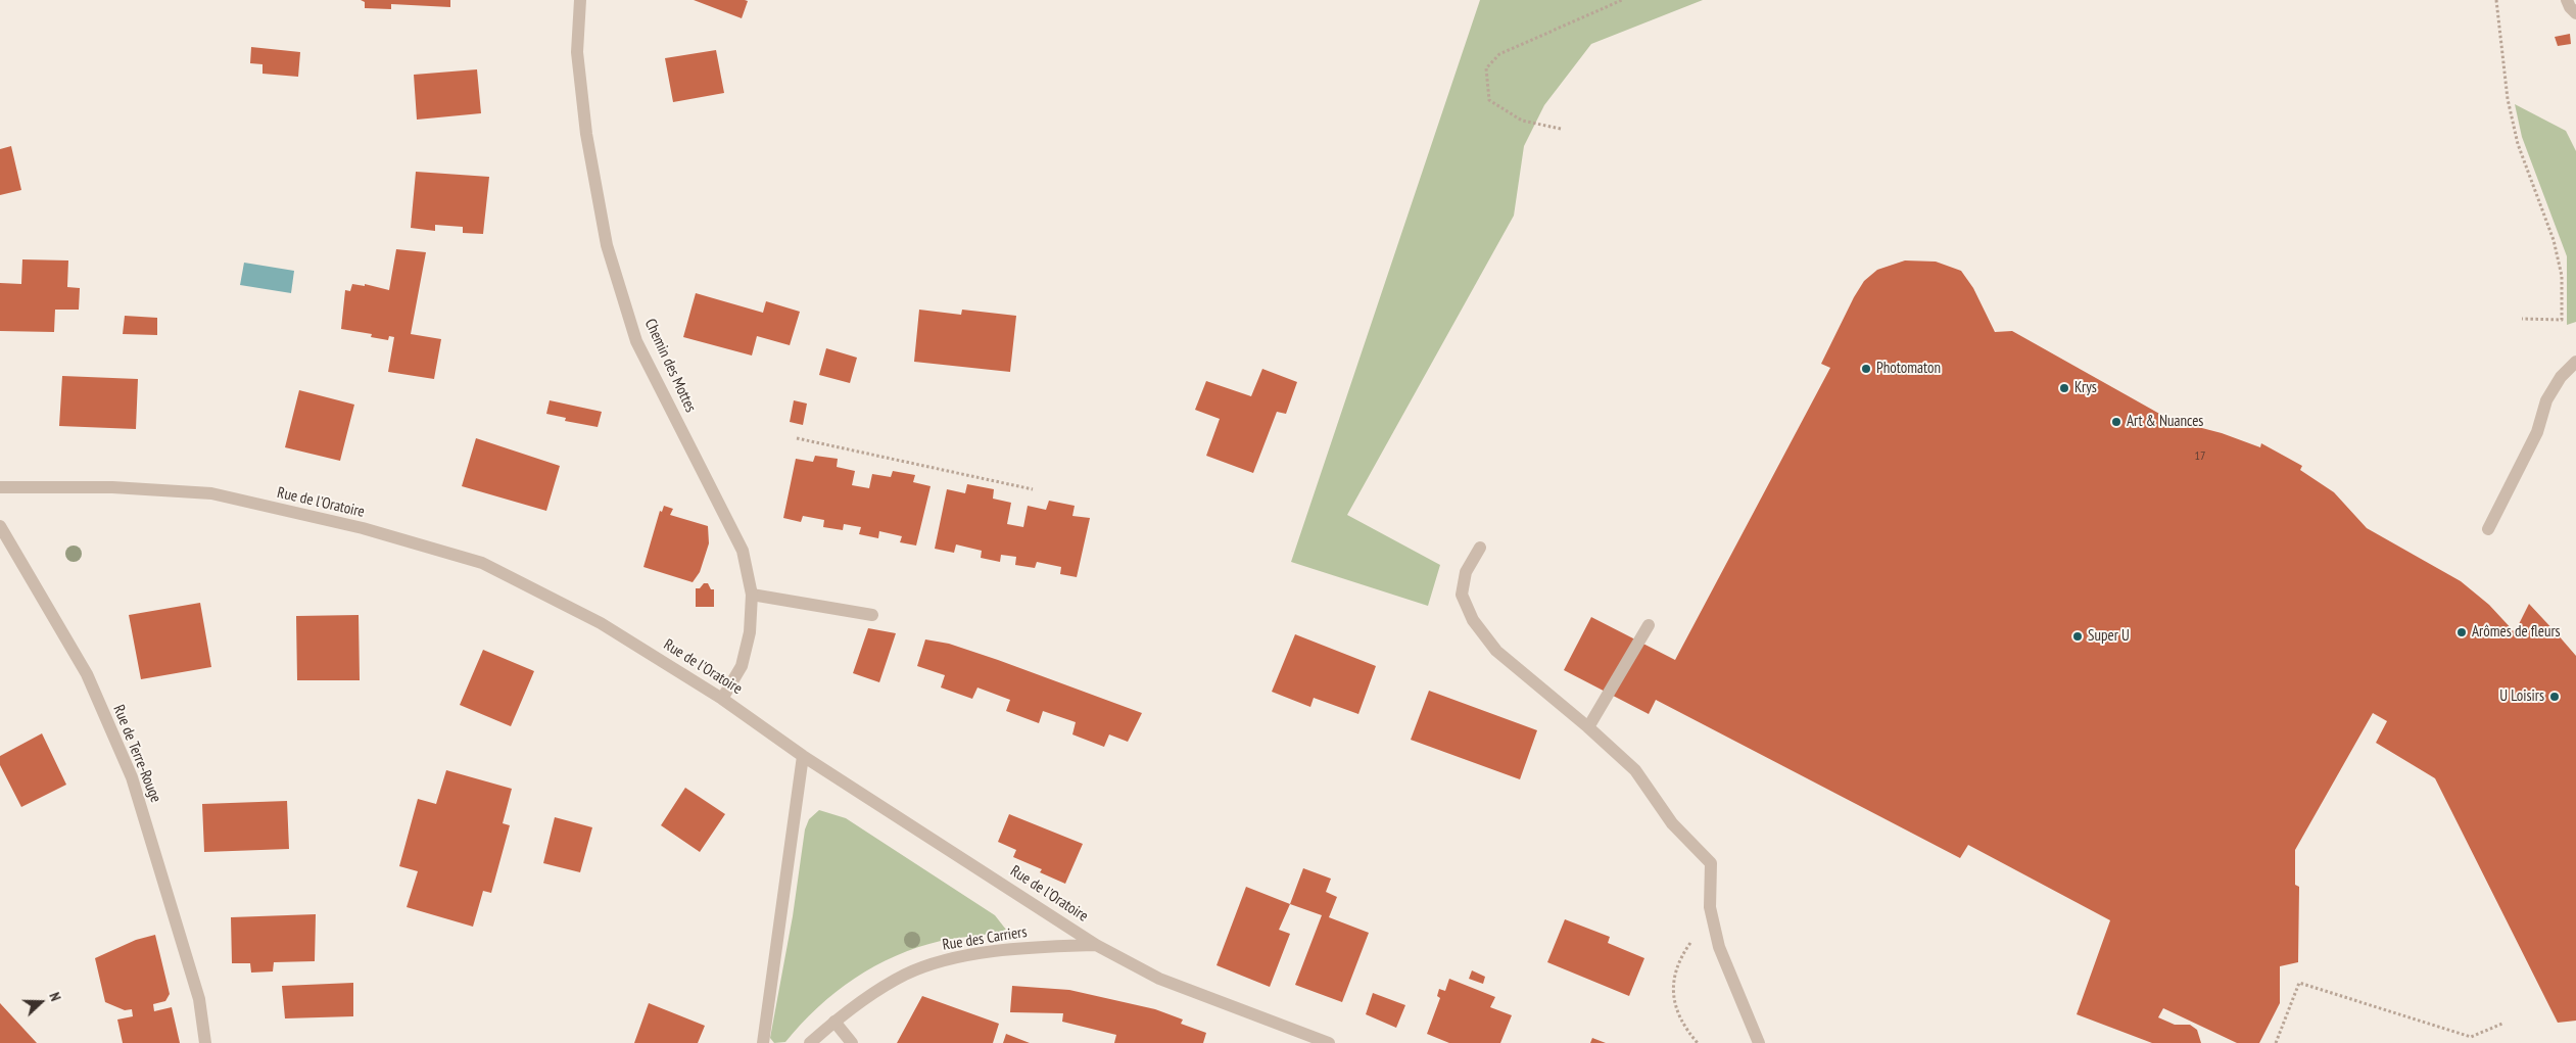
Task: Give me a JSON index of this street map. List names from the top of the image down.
{
  "streets": {
    "street": [
      "Chemin des Mottes",
      "Rue de l'Oratoire",
      "Rue de Terre-Rouge",
      "Rue des Carriers"
    ]
  },
  "crossings": [
    ["Chemin des Mottes", "Rue de l'Oratoire"],
    ["Rue de l'Oratoire", "Rue des Carriers"]
  ],
  "places": [
    "Photomaton",
    "Krys",
    "Art & Nuances",
    "Arômes de fleurs",
    "Super U",
    "U Loisirs"
  ],
  "house_numbers": ["17"],
  "north": "right"
}
